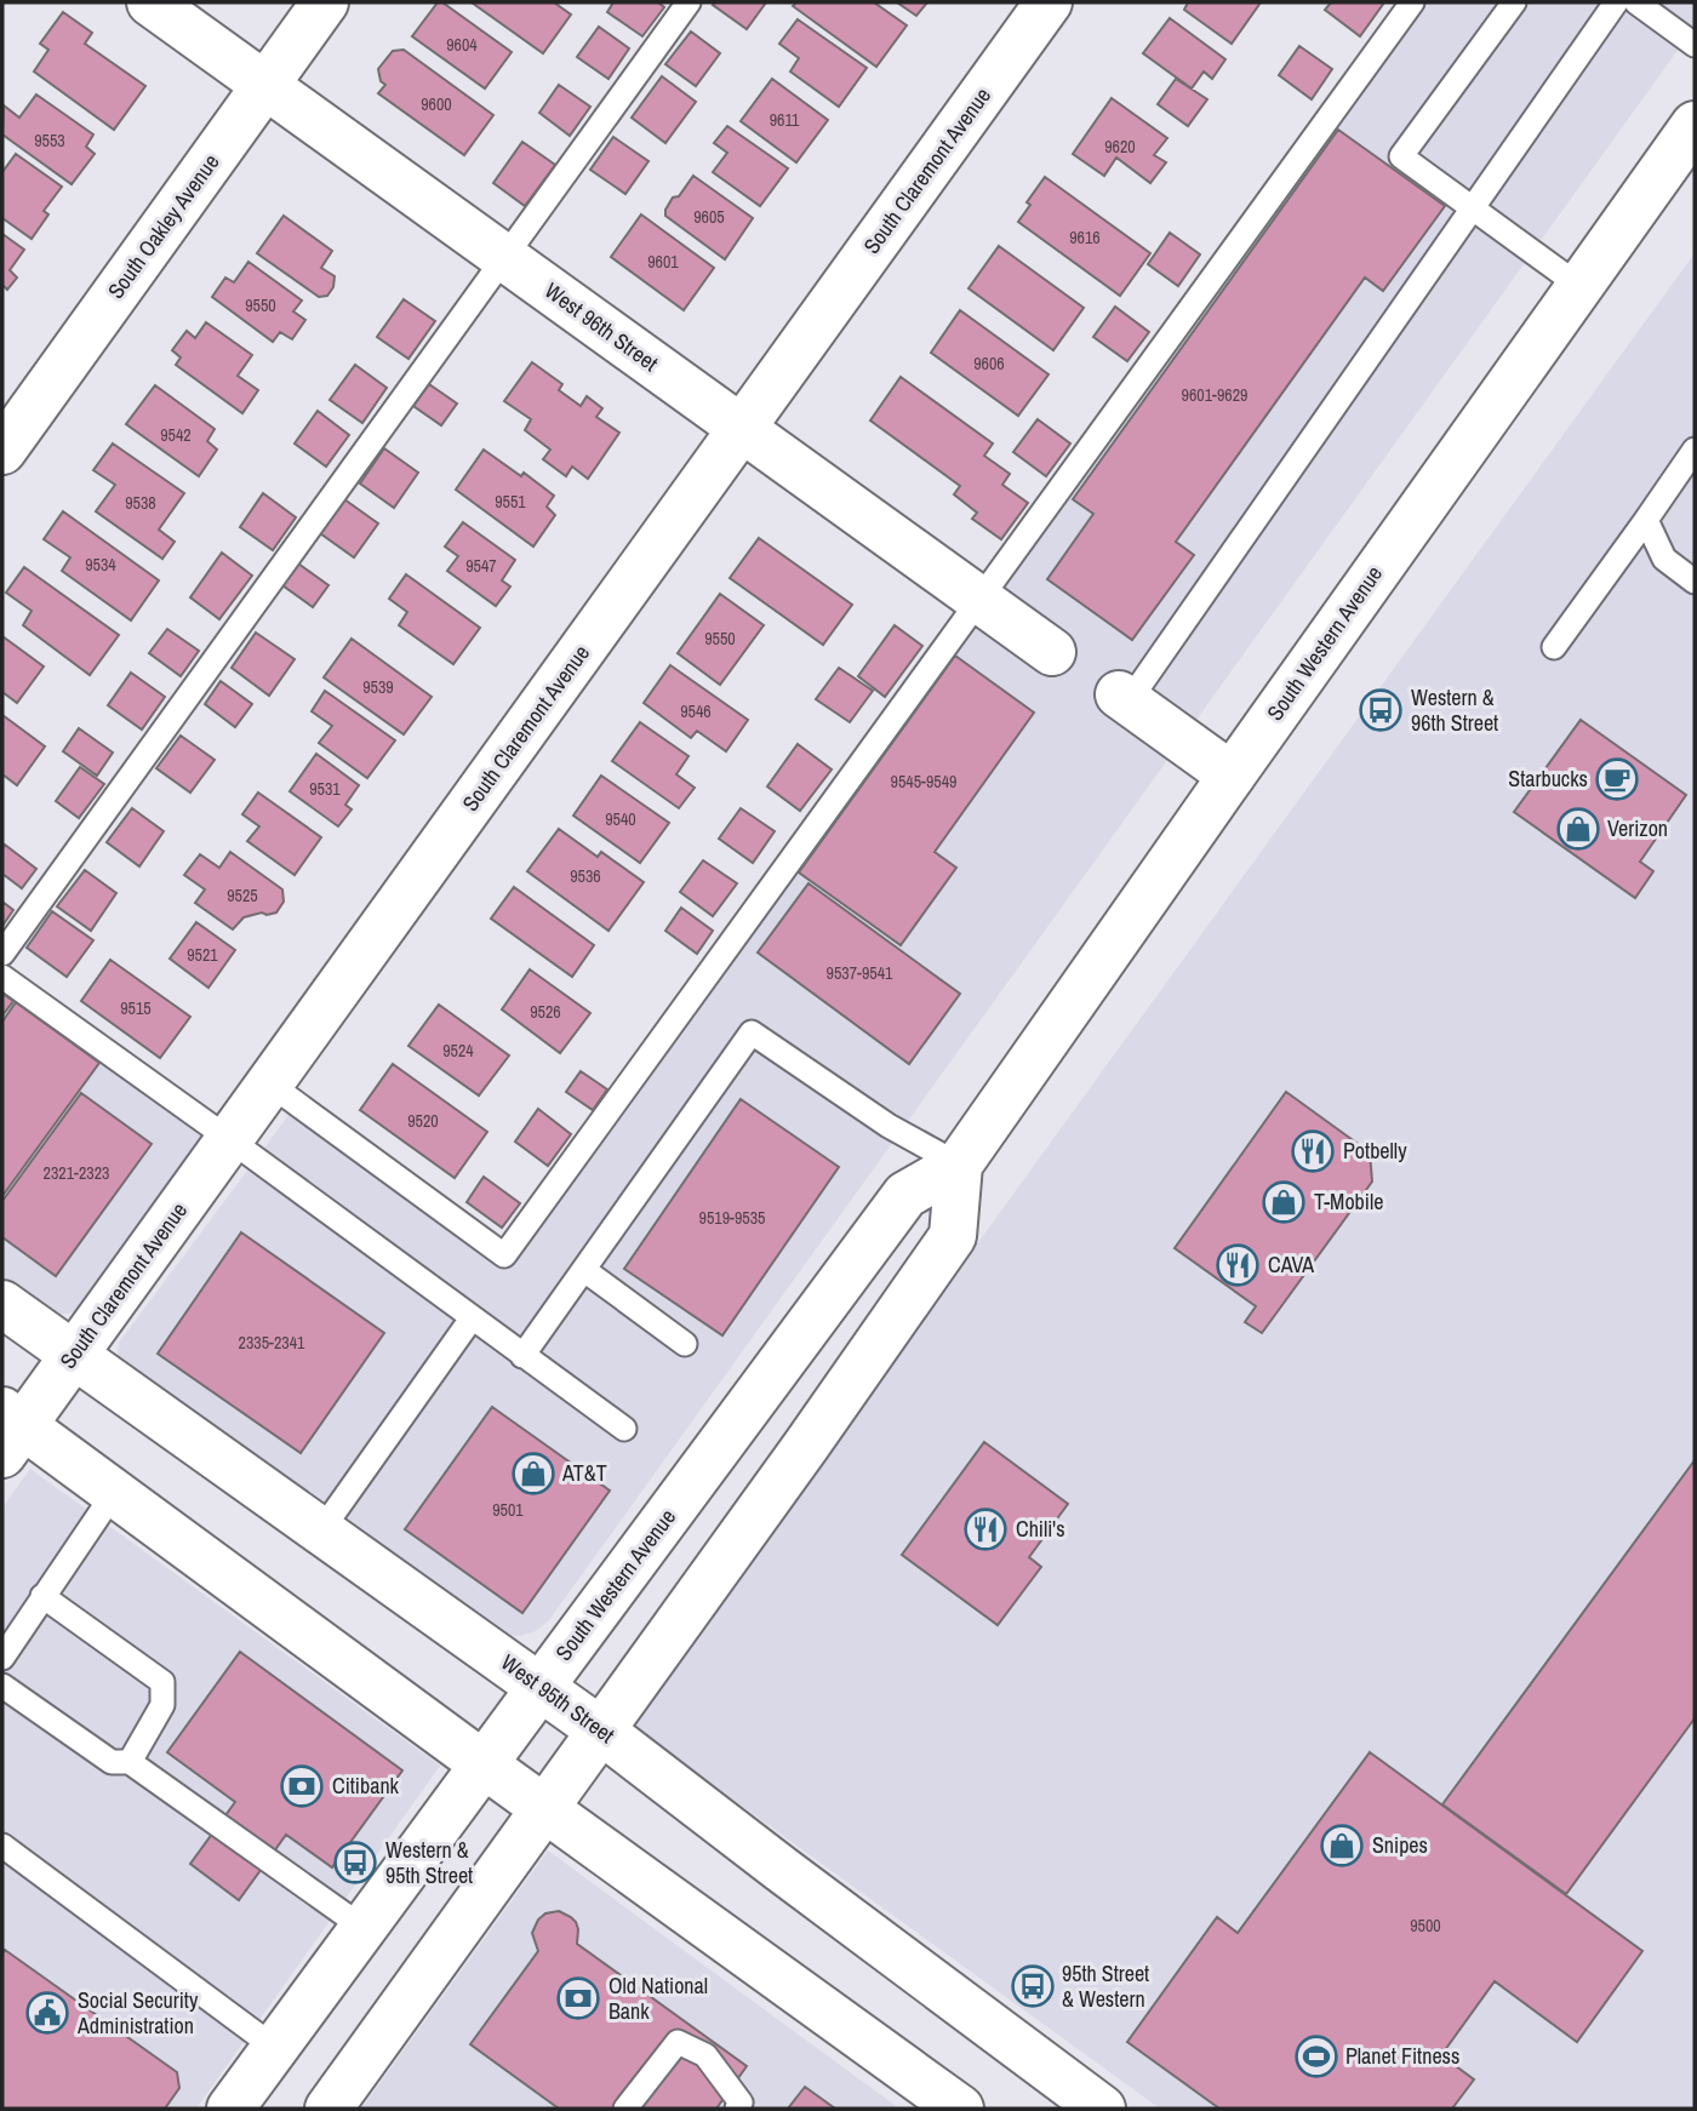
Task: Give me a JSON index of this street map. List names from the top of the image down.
{
  "streets": {
    "main road": [
      "South Claremont Avenue",
      "South Oakley Avenue",
      "West 96th Street",
      "South Western Avenue",
      "West 95th Street"
    ]
  },
  "crossings": [
    ["South Claremont Avenue", "West 96th Street"],
    ["South Claremont Avenue", "West 95th Street"],
    ["South Oakley Avenue", "West 96th Street"],
    ["South Western Avenue", "West 95th Street"]
  ],
  "places": {
    "bus stop": ["Western & 96th Street", "Western & 95th Street", "95th Street & Western"],
    "cafe": ["Starbucks"],
    "shop": [
      "Verizon",
      "T-Mobile",
      "AT&T",
      "Snipes"
    ],
    "restaurant": ["Potbelly", "CAVA", "Chili's"],
    "bank": ["Citibank", "Old National Bank"],
    "public building": ["Social Security Administration"],
    "sports": ["Planet Fitness"]
  },
  "house_numbers": [
    "9604",
    "9600",
    "9611",
    "9553",
    "9620",
    "9605",
    "9616",
    "9601",
    "9550",
    "9606",
    "9601-9629",
    "9542",
    "9551",
    "9538",
    "9534",
    "9547",
    "9550",
    "9539",
    "9546",
    "9545-9549",
    "9531",
    "9540",
    "9536",
    "9525",
    "9521",
    "9537-9541",
    "9515",
    "9526",
    "9524",
    "9520",
    "2321-2323",
    "9519-9535",
    "2335-2341",
    "9501",
    "9500"
  ]
}
